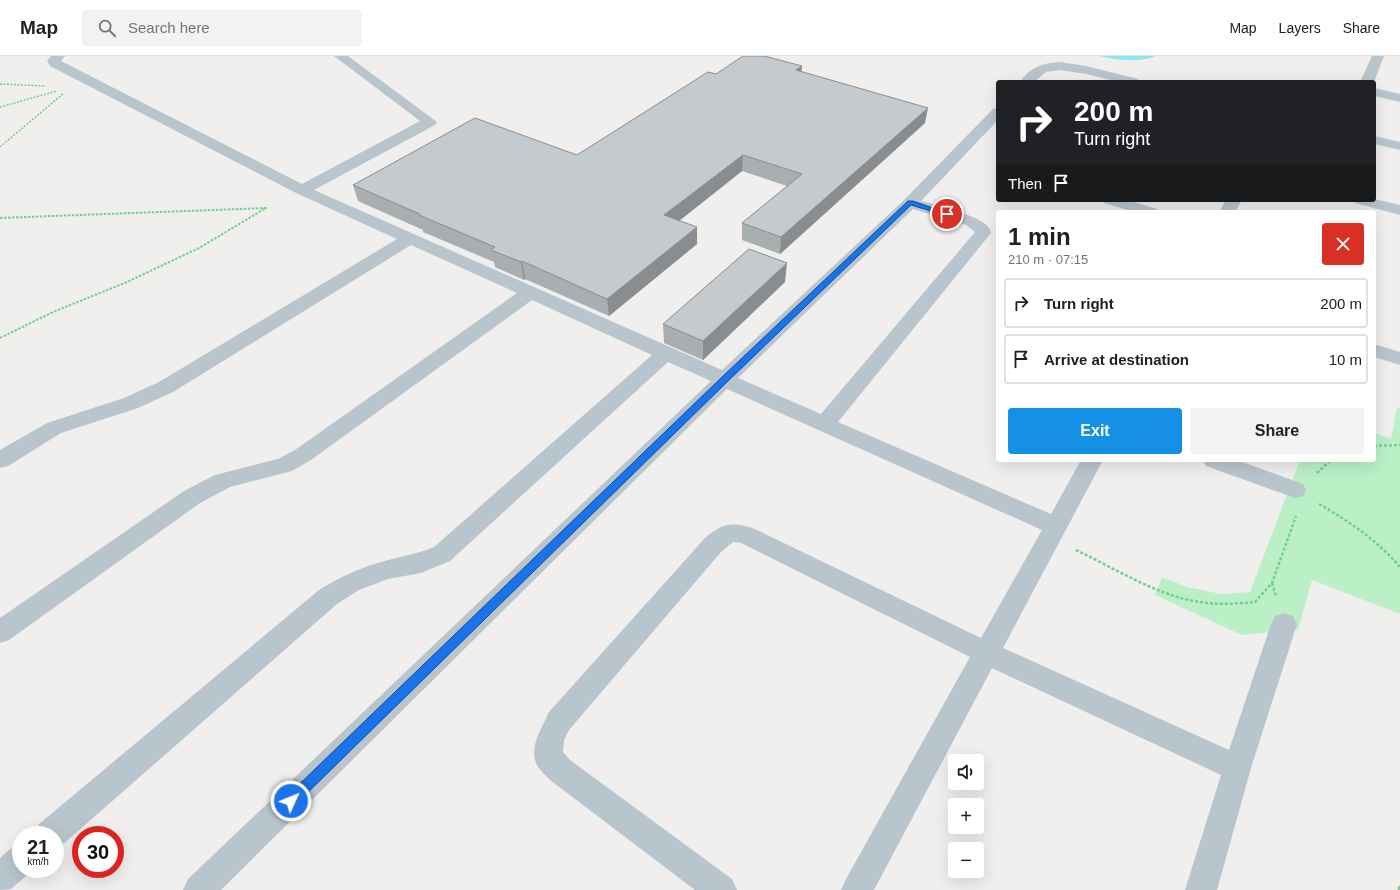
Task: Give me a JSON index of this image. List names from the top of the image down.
{
  "page": {
    "header": "Map",
    "search": "Search here",
    "nav": ["Map", "Layers", "Share"],
    "turn": ["200 m", "Turn right"],
    "then": "Then",
    "heading": ["1 min", "210 m · 07:15"],
    "list": [
      {
        "name": "Turn right",
        "value": "200 m"
      },
      {
        "name": "Arrive at destination",
        "value": "10 m"
      }
    ],
    "buttons": ["Exit", "Share"],
    "map_buttons": ["+", "−"],
    "speed": "21 km/h",
    "limit": "30"
  }
}
